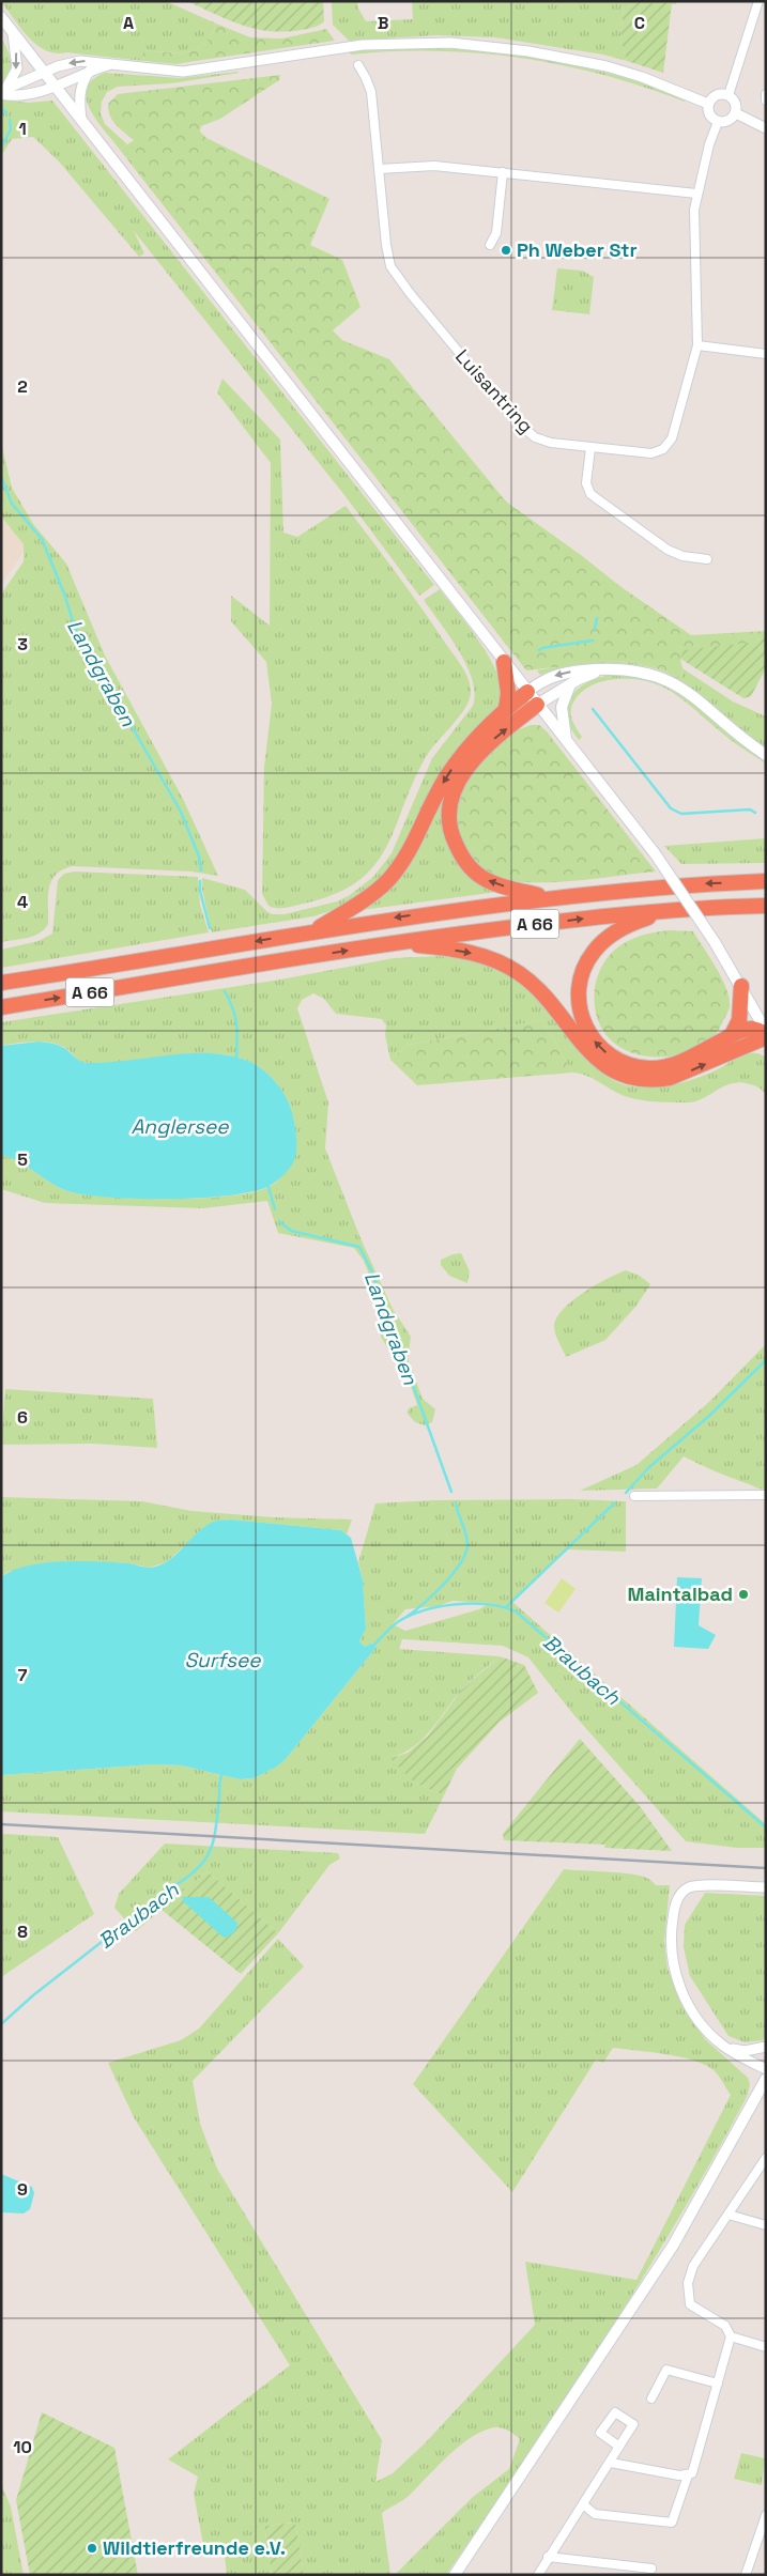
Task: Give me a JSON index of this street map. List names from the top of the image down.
{
  "streets": {
    "highway": ["A 66"],
    "street": ["Luisantring"]
  },
  "water": [
    "Landgraben",
    "Anglersee",
    "Surfsee",
    "Braubach"
  ],
  "places": ["Ph Weber Str", "Maintalbad", "Wildtierfreunde e.V."],
  "grid": {
    "columns": ["A", "B", "C"],
    "rows": [
      "1",
      "2",
      "3",
      "4",
      "5",
      "6",
      "7",
      "8",
      "9",
      "10"
    ]
  }
}
